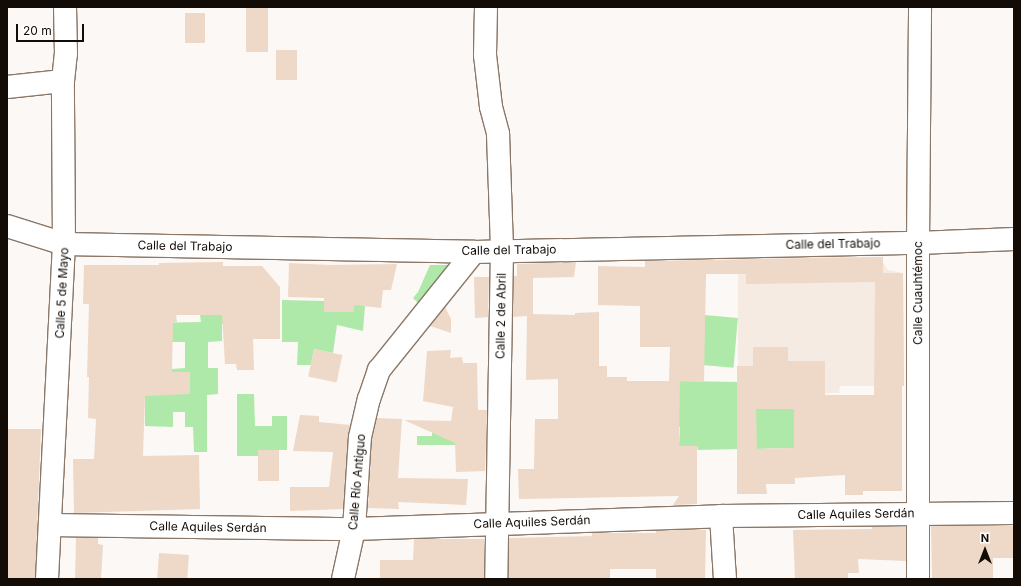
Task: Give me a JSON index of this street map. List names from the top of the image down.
{
  "streets": {
    "street": [
      "Calle del Trabajo",
      "Calle 5 de Mayo",
      "Calle Cuauhtémoc",
      "Calle 2 de Abril",
      "Calle Río Antiguo",
      "Calle Aquiles Serdán"
    ]
  },
  "crossings": [
    ["Calle del Trabajo", "Calle 5 de Mayo"],
    ["Calle del Trabajo", "Calle Cuauhtémoc"],
    ["Calle del Trabajo", "Calle 2 de Abril"],
    ["Calle del Trabajo", "Calle Río Antiguo"],
    ["Calle 5 de Mayo", "Calle Aquiles Serdán"],
    ["Calle Cuauhtémoc", "Calle Aquiles Serdán"],
    ["Calle 2 de Abril", "Calle Aquiles Serdán"],
    ["Calle Río Antiguo", "Calle Aquiles Serdán"]
  ],
  "scale_bar": "20 m",
  "north": "top"
}
